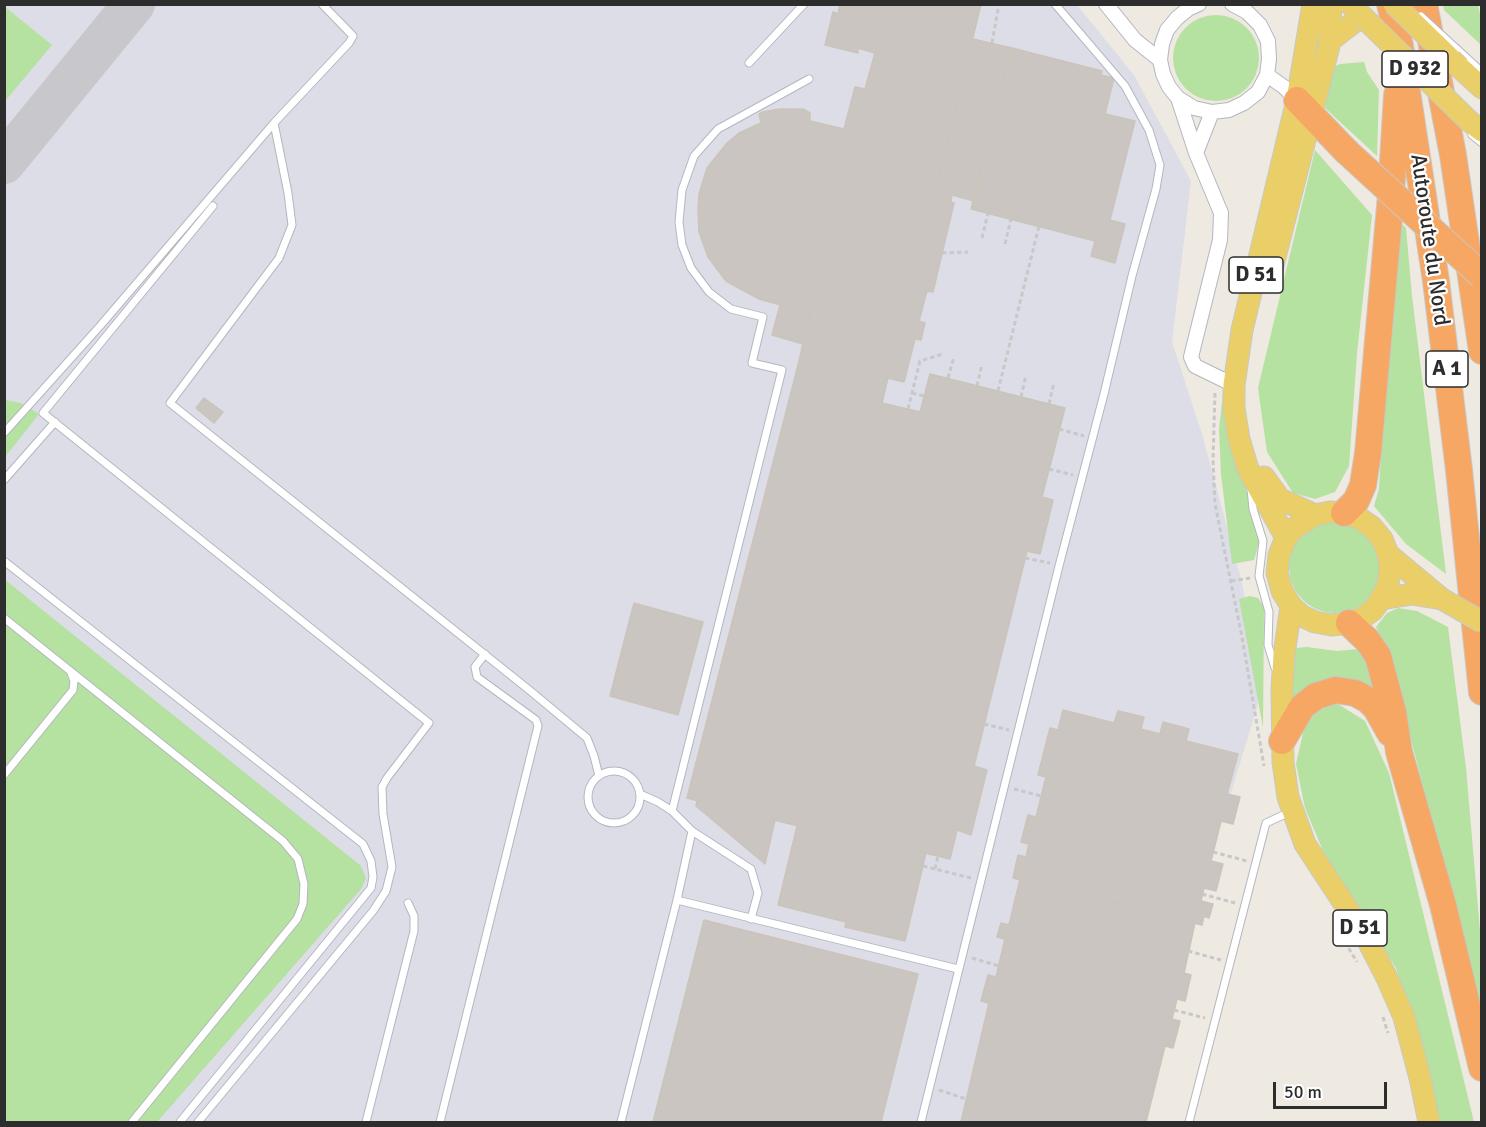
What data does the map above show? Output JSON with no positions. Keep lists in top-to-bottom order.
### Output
{
  "streets": {
    "highway": ["Autoroute du Nord", "A 1"],
    "main road": ["D 932", "D 51"]
  },
  "crossings": [
    ["D 932", "Autoroute du Nord"],
    ["D 932", "D 51"]
  ],
  "scale_bar": "50 m"
}
